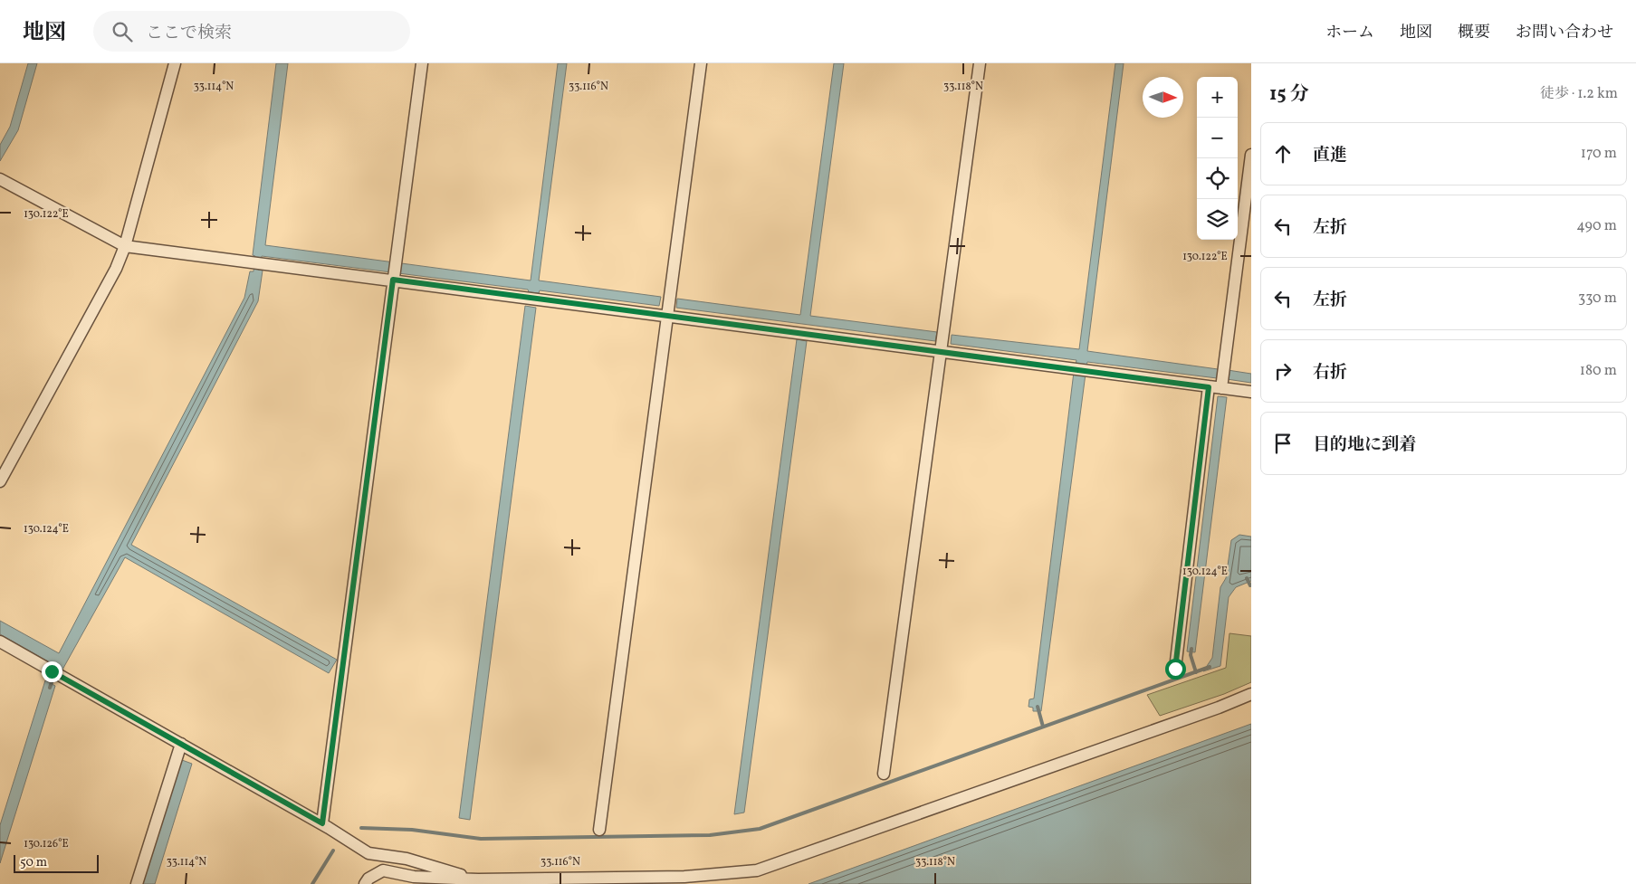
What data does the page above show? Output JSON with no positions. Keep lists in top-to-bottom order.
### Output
{
  "scale_bar": "50 m",
  "north": "right",
  "page": {
    "header": "地図",
    "search": "ここで検索",
    "nav": [
      "ホーム",
      "地図",
      "概要",
      "お問い合わせ"
    ],
    "heading": ["15 分", "徒歩 · 1.2 km"],
    "map_buttons": ["+", "−"],
    "list": [
      ["直進", "170 m"],
      ["左折", "490 m"],
      ["左折", "330 m"],
      ["右折", "180 m"],
      "目的地に到着"
    ],
    "scale": "50 m"
  },
  "coordinates": [
    "33.114°N",
    "33.116°N",
    "33.118°N",
    "130.122°E",
    "130.124°E",
    "130.126°E"
  ]
}
